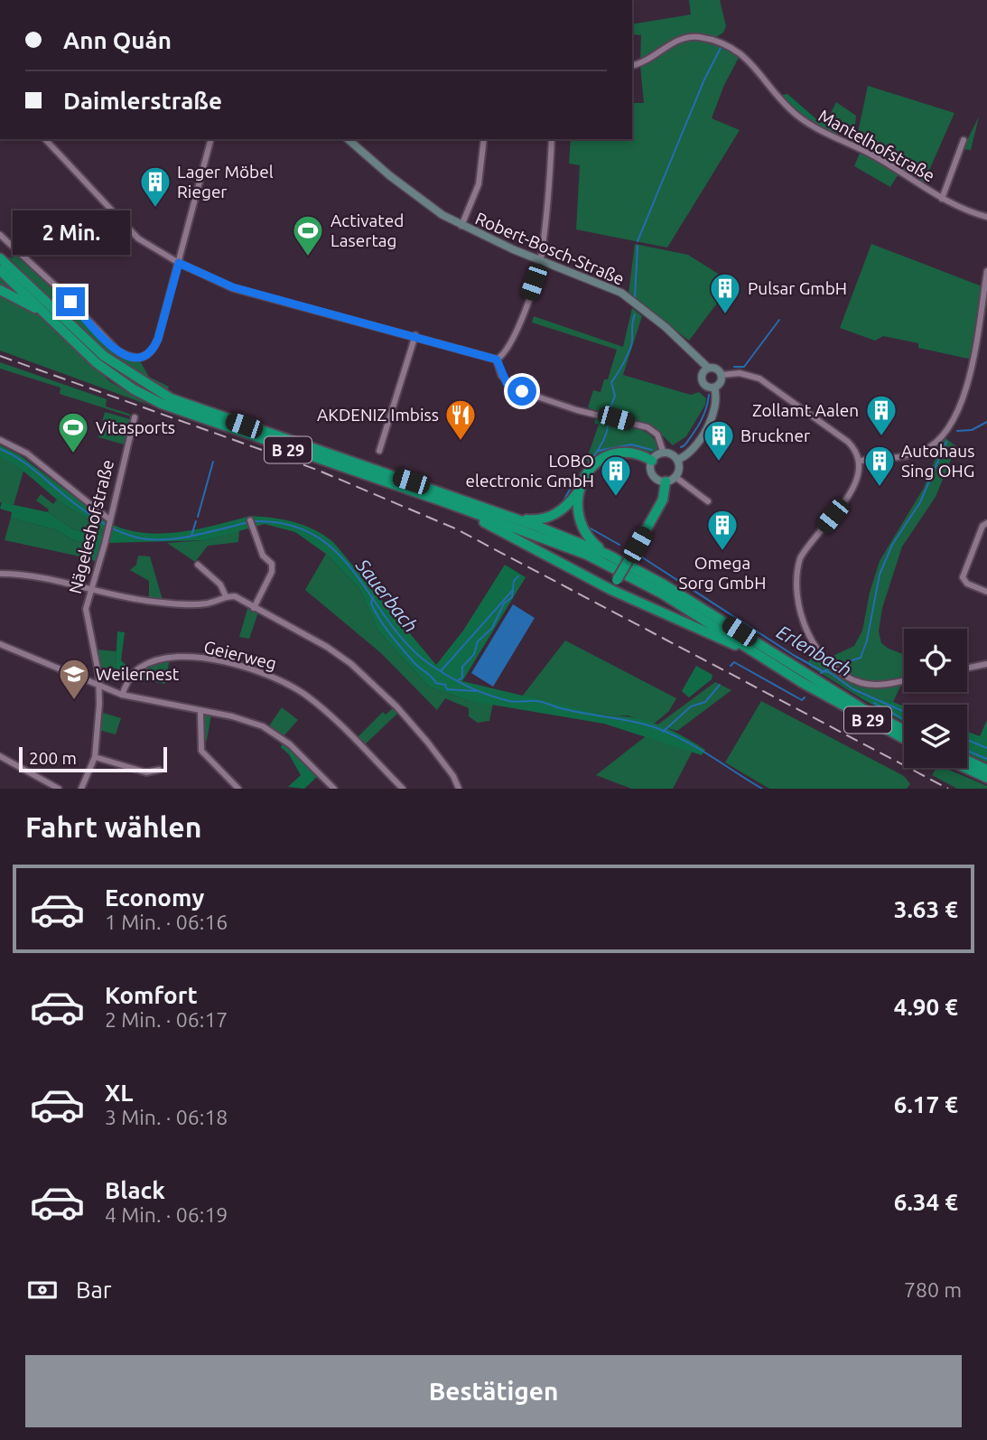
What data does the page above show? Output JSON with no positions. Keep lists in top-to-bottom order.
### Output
{
  "streets": {
    "highway": ["B 29"],
    "street": [
      "Mantelhofstraße",
      "Robert-Bosch-Straße",
      "Nägeleshofstraße",
      "Geierweg"
    ]
  },
  "water": ["Sauerbach", "Erlenbach"],
  "places": {
    "building": [
      "Lager Möbel Rieger",
      "Pulsar GmbH",
      "Zollamt Aalen",
      "Bruckner",
      "Autohaus Sing OHG",
      "LOBO electronic GmbH",
      "Omega Sorg GmbH"
    ],
    "sports": ["Activated Lasertag", "Vitasports"],
    "restaurant": ["AKDENIZ Imbiss"],
    "school or university": ["Weilernest"]
  },
  "scale_bar": "200 m",
  "page": {
    "banner": ["Ann Quán", "Daimlerstraße"],
    "bubble": "2 Min.",
    "scale": "200 m",
    "heading": "Fahrt wählen",
    "list": [
      {
        "name": "Economy",
        "note": "1 Min. · 06:16",
        "value": "3.63 €"
      },
      {
        "name": "Komfort",
        "note": "2 Min. · 06:17",
        "value": "4.90 €"
      },
      {
        "name": "XL",
        "note": "3 Min. · 06:18",
        "value": "6.17 €"
      },
      {
        "name": "Black",
        "note": "4 Min. · 06:19",
        "value": "6.34 €"
      }
    ],
    "pay": ["Bar", "780 m"],
    "buttons": "Bestätigen"
  }
}
